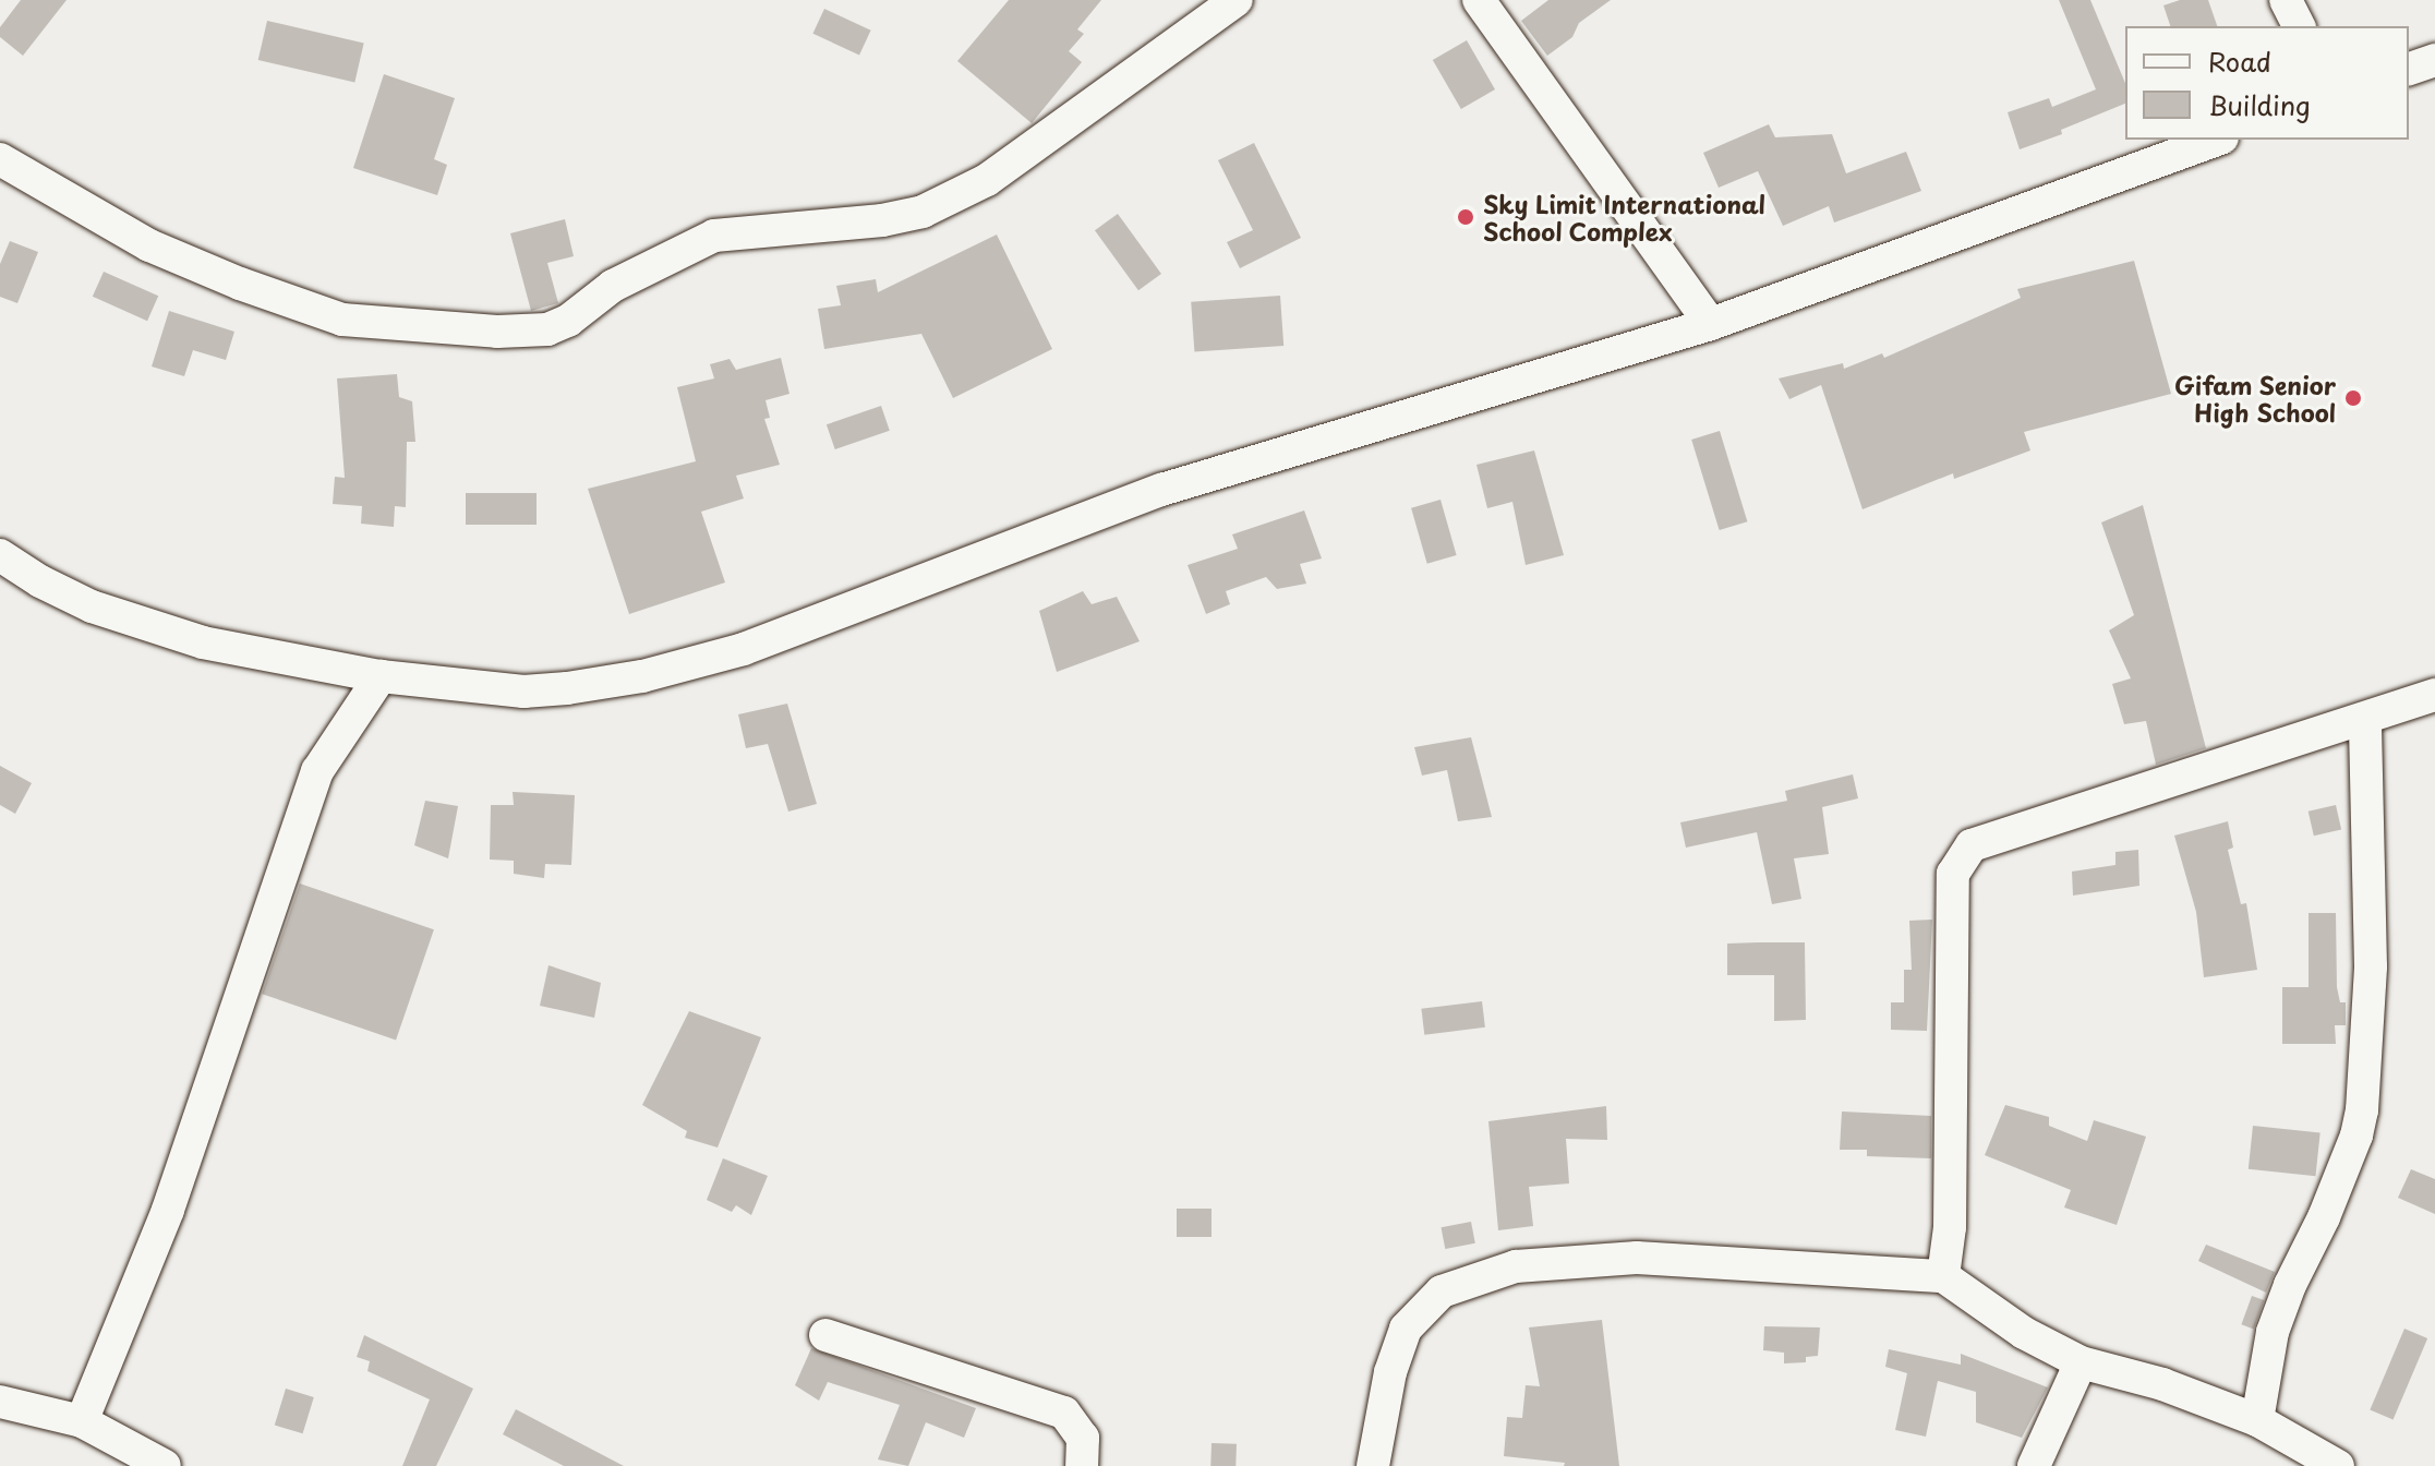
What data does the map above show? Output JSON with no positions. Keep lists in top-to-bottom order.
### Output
{
  "places": ["Sky Limit International School Complex", "Gifam Senior High School"],
  "legend": ["Road", "Building"]
}
